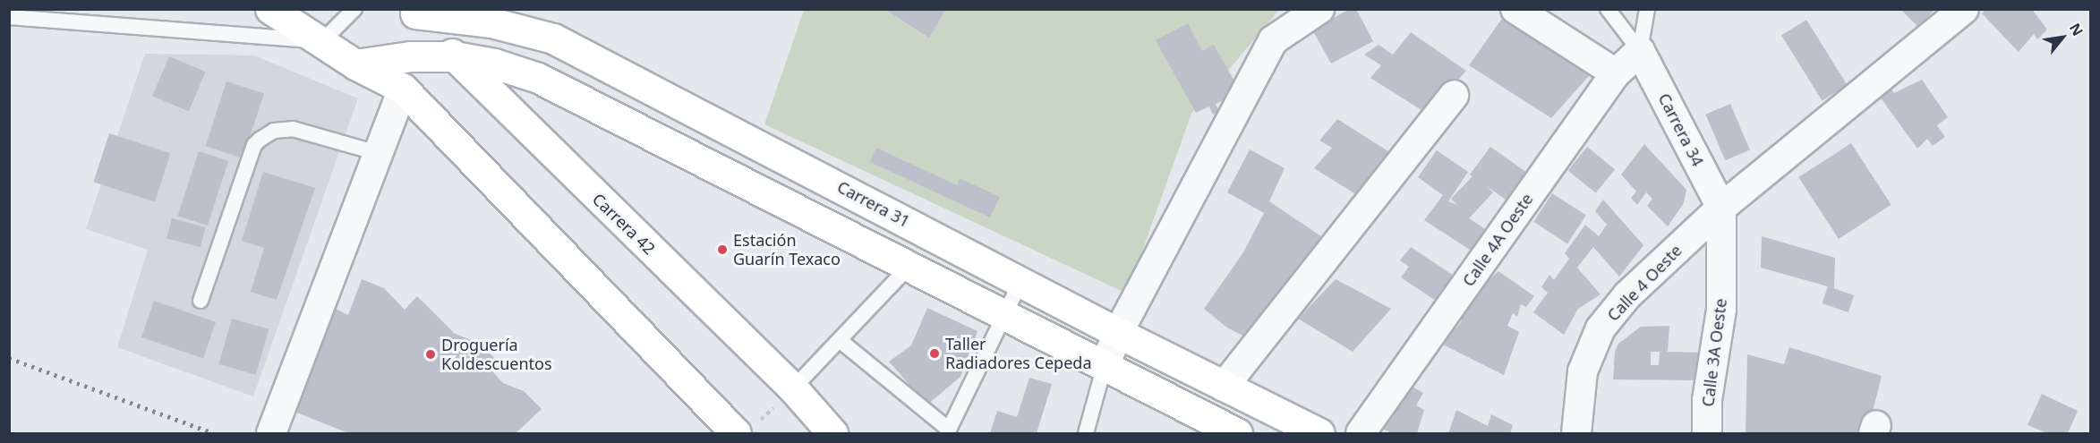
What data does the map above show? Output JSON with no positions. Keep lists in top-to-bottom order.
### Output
{
  "streets": {
    "highway": ["Carrera 31", "Carrera 42"],
    "street": [
      "Carrera 34",
      "Calle 4A Oeste",
      "Calle 4 Oeste",
      "Calle 3A Oeste"
    ]
  },
  "crossings": [
    ["Carrera 34", "Calle 4A Oeste"],
    ["Carrera 34", "Calle 4 Oeste"],
    ["Carrera 34", "Calle 3A Oeste"],
    ["Carrera 31", "Carrera 42"],
    ["Calle 4 Oeste", "Calle 3A Oeste"]
  ],
  "places": ["Estación Guarín Texaco", "Taller Radiadores Cepeda", "Droguería Koldescuentos"],
  "north": "top right"
}
